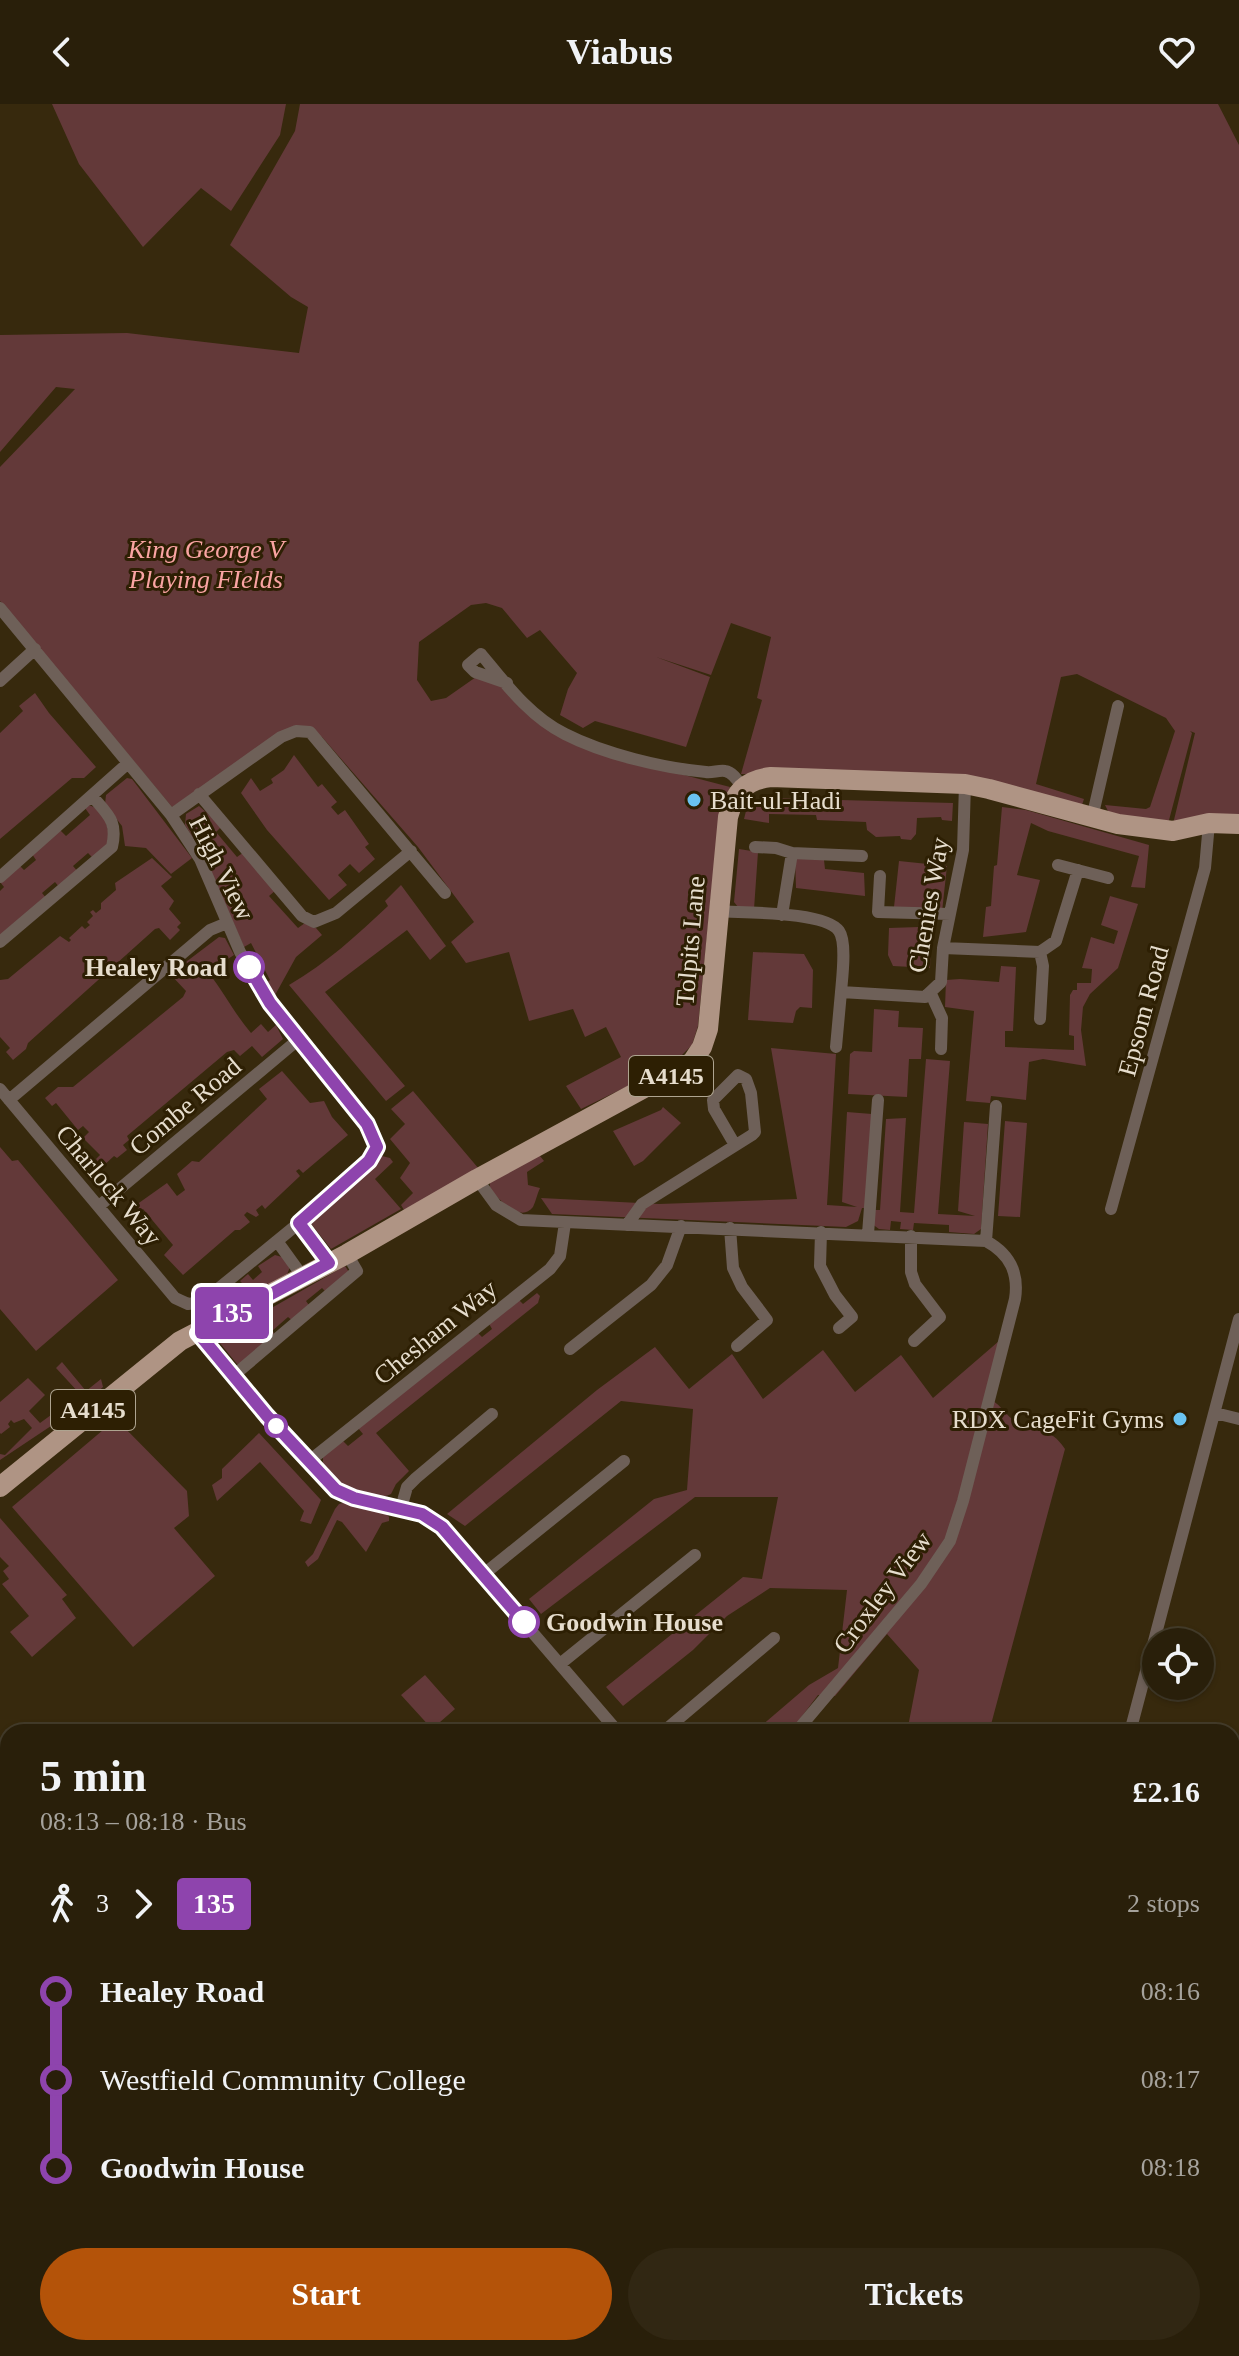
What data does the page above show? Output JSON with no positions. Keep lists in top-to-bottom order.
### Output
{
  "streets": {
    "main road": ["Tolpits Lane", "A4145"],
    "street": [
      "High View",
      "Chenies Way",
      "Epsom Road",
      "Combe Road",
      "Charlock Way",
      "Chesham Way",
      "Croxley View"
    ]
  },
  "crossings": [
    ["High View", "Combe Road"],
    ["Combe Road", "Charlock Way"]
  ],
  "parks": ["King George V Playing FIelds"],
  "places": [
    "Bait-ul-Hadi",
    "Healey Road",
    "RDX CageFit Gyms",
    "Goodwin House"
  ],
  "lines": ["bus line 135"],
  "page": {
    "header": "Viabus",
    "on_map": "135",
    "heading": ["5 min", "08:13 – 08:18 · Bus", "£2.16"],
    "legs": ["3", "135", "2 stops"],
    "list": [
      {
        "name": "Healey Road",
        "value": "08:16"
      },
      {
        "name": "Westfield Community College",
        "value": "08:17"
      },
      {
        "name": "Goodwin House",
        "value": "08:18"
      }
    ],
    "buttons": ["Start", "Tickets"]
  }
}
